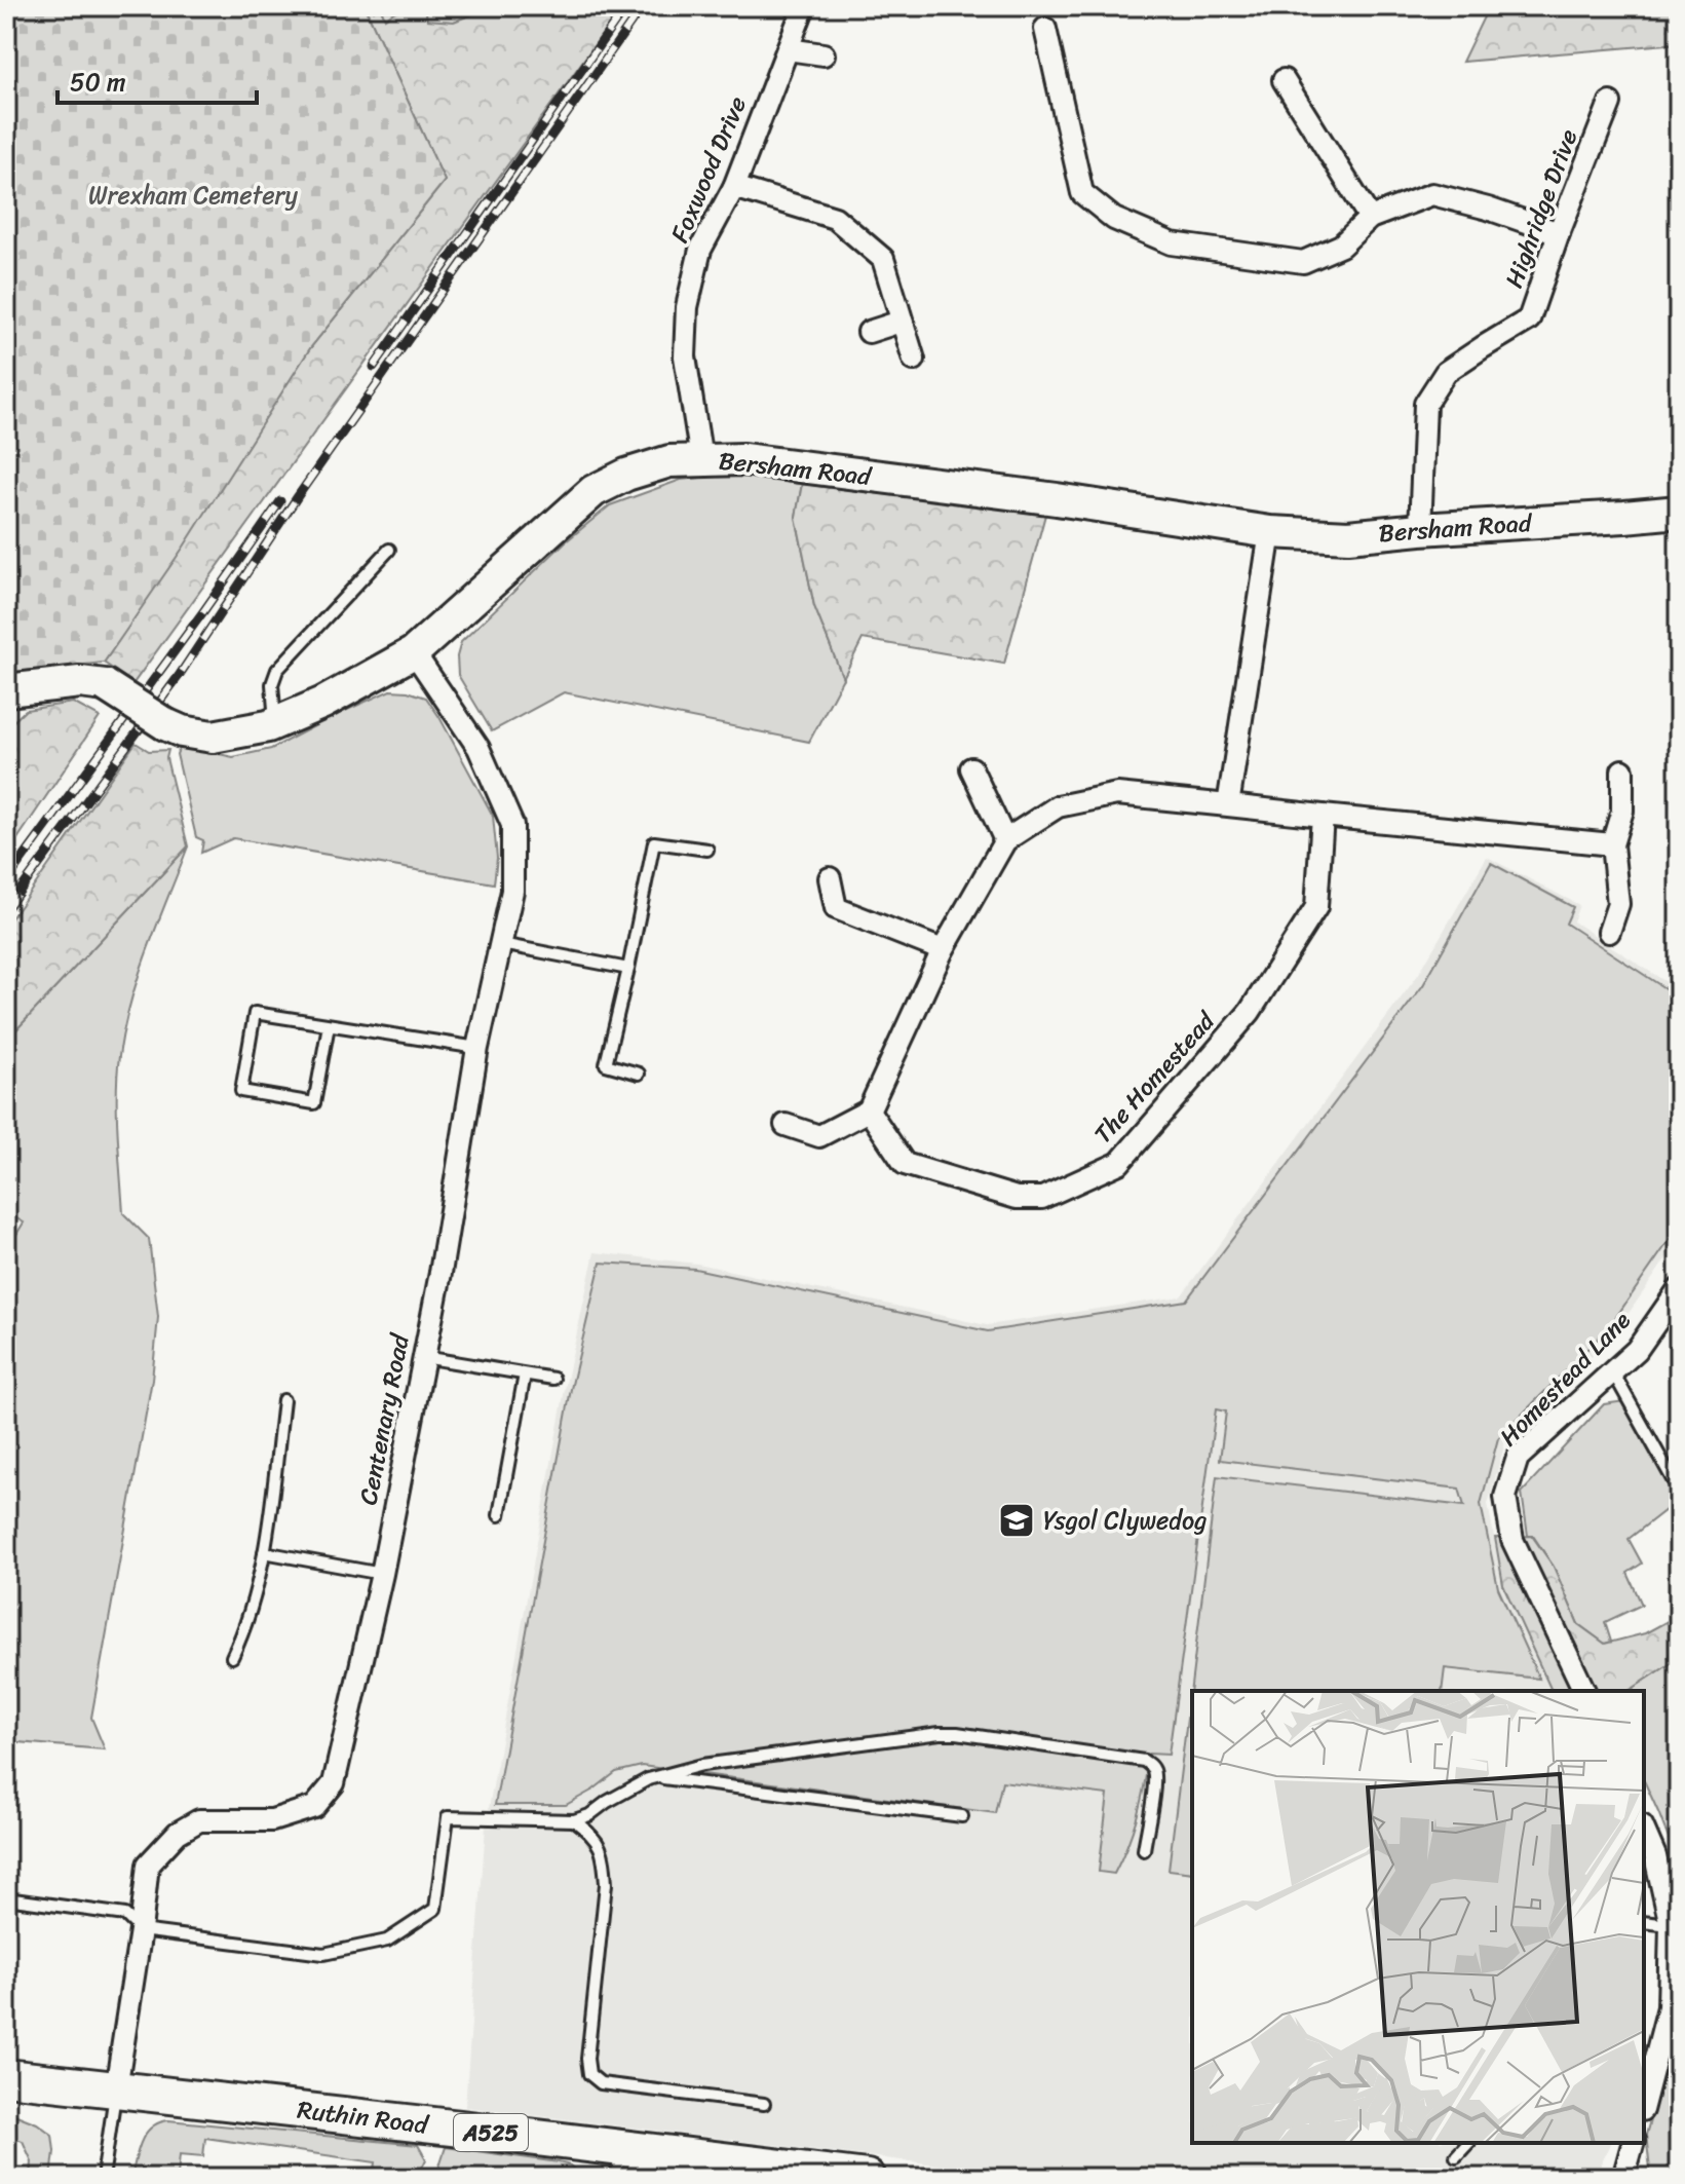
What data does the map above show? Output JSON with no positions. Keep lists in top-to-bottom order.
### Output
{
  "streets": {
    "main road": ["Bersham Road", "Ruthin Road", "A525"],
    "street": [
      "Foxwood Drive",
      "Highridge Drive",
      "The Homestead",
      "Homestead Lane",
      "Centenary Road"
    ]
  },
  "crossings": [
    ["Foxwood Drive", "Bersham Road"],
    ["Highridge Drive", "Bersham Road"],
    ["Bersham Road", "Centenary Road"],
    ["Centenary Road", "Ruthin Road"]
  ],
  "parks": ["Wrexham Cemetery"],
  "places": {
    "school or university": ["Ysgol Clywedog"]
  },
  "scale_bar": "50 m"
}
